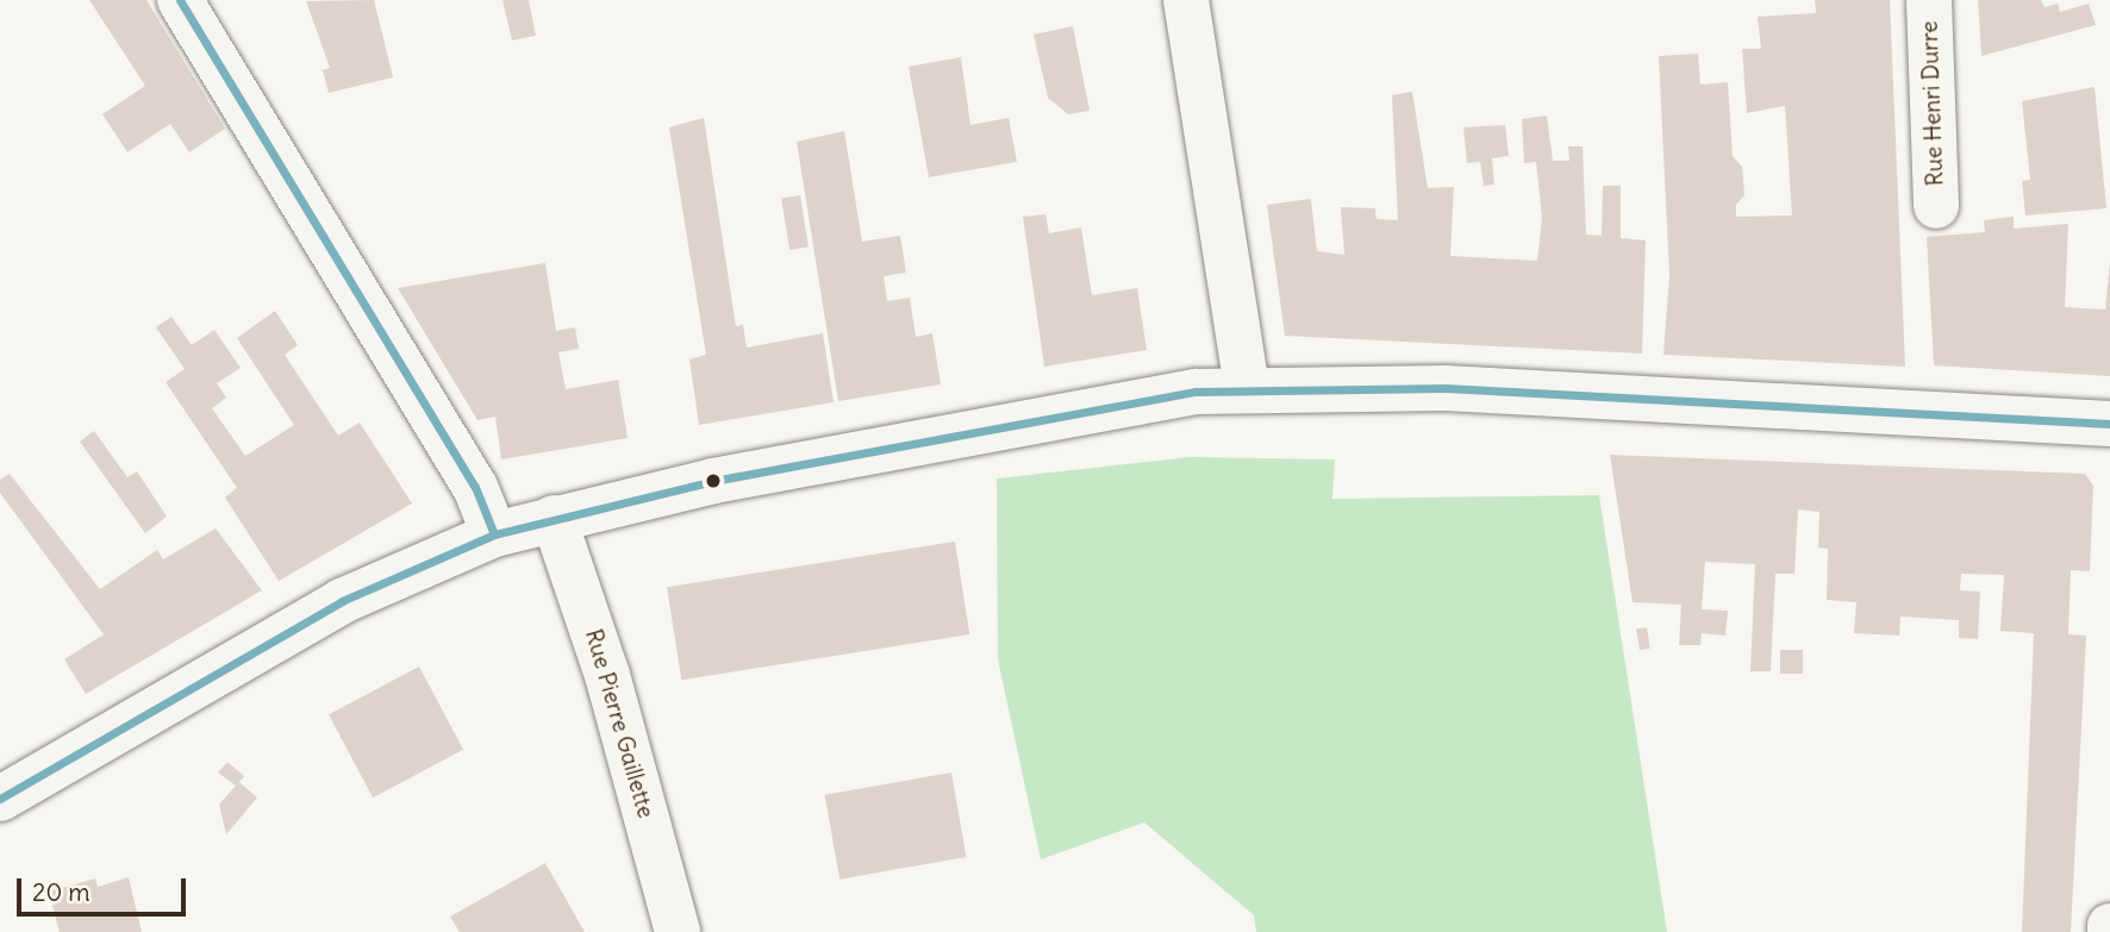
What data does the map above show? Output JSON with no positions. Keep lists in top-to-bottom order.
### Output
{
  "streets": {
    "street": ["Rue Henri Durre", "Rue Pierre Gaillette"]
  },
  "scale_bar": "20 m"
}
